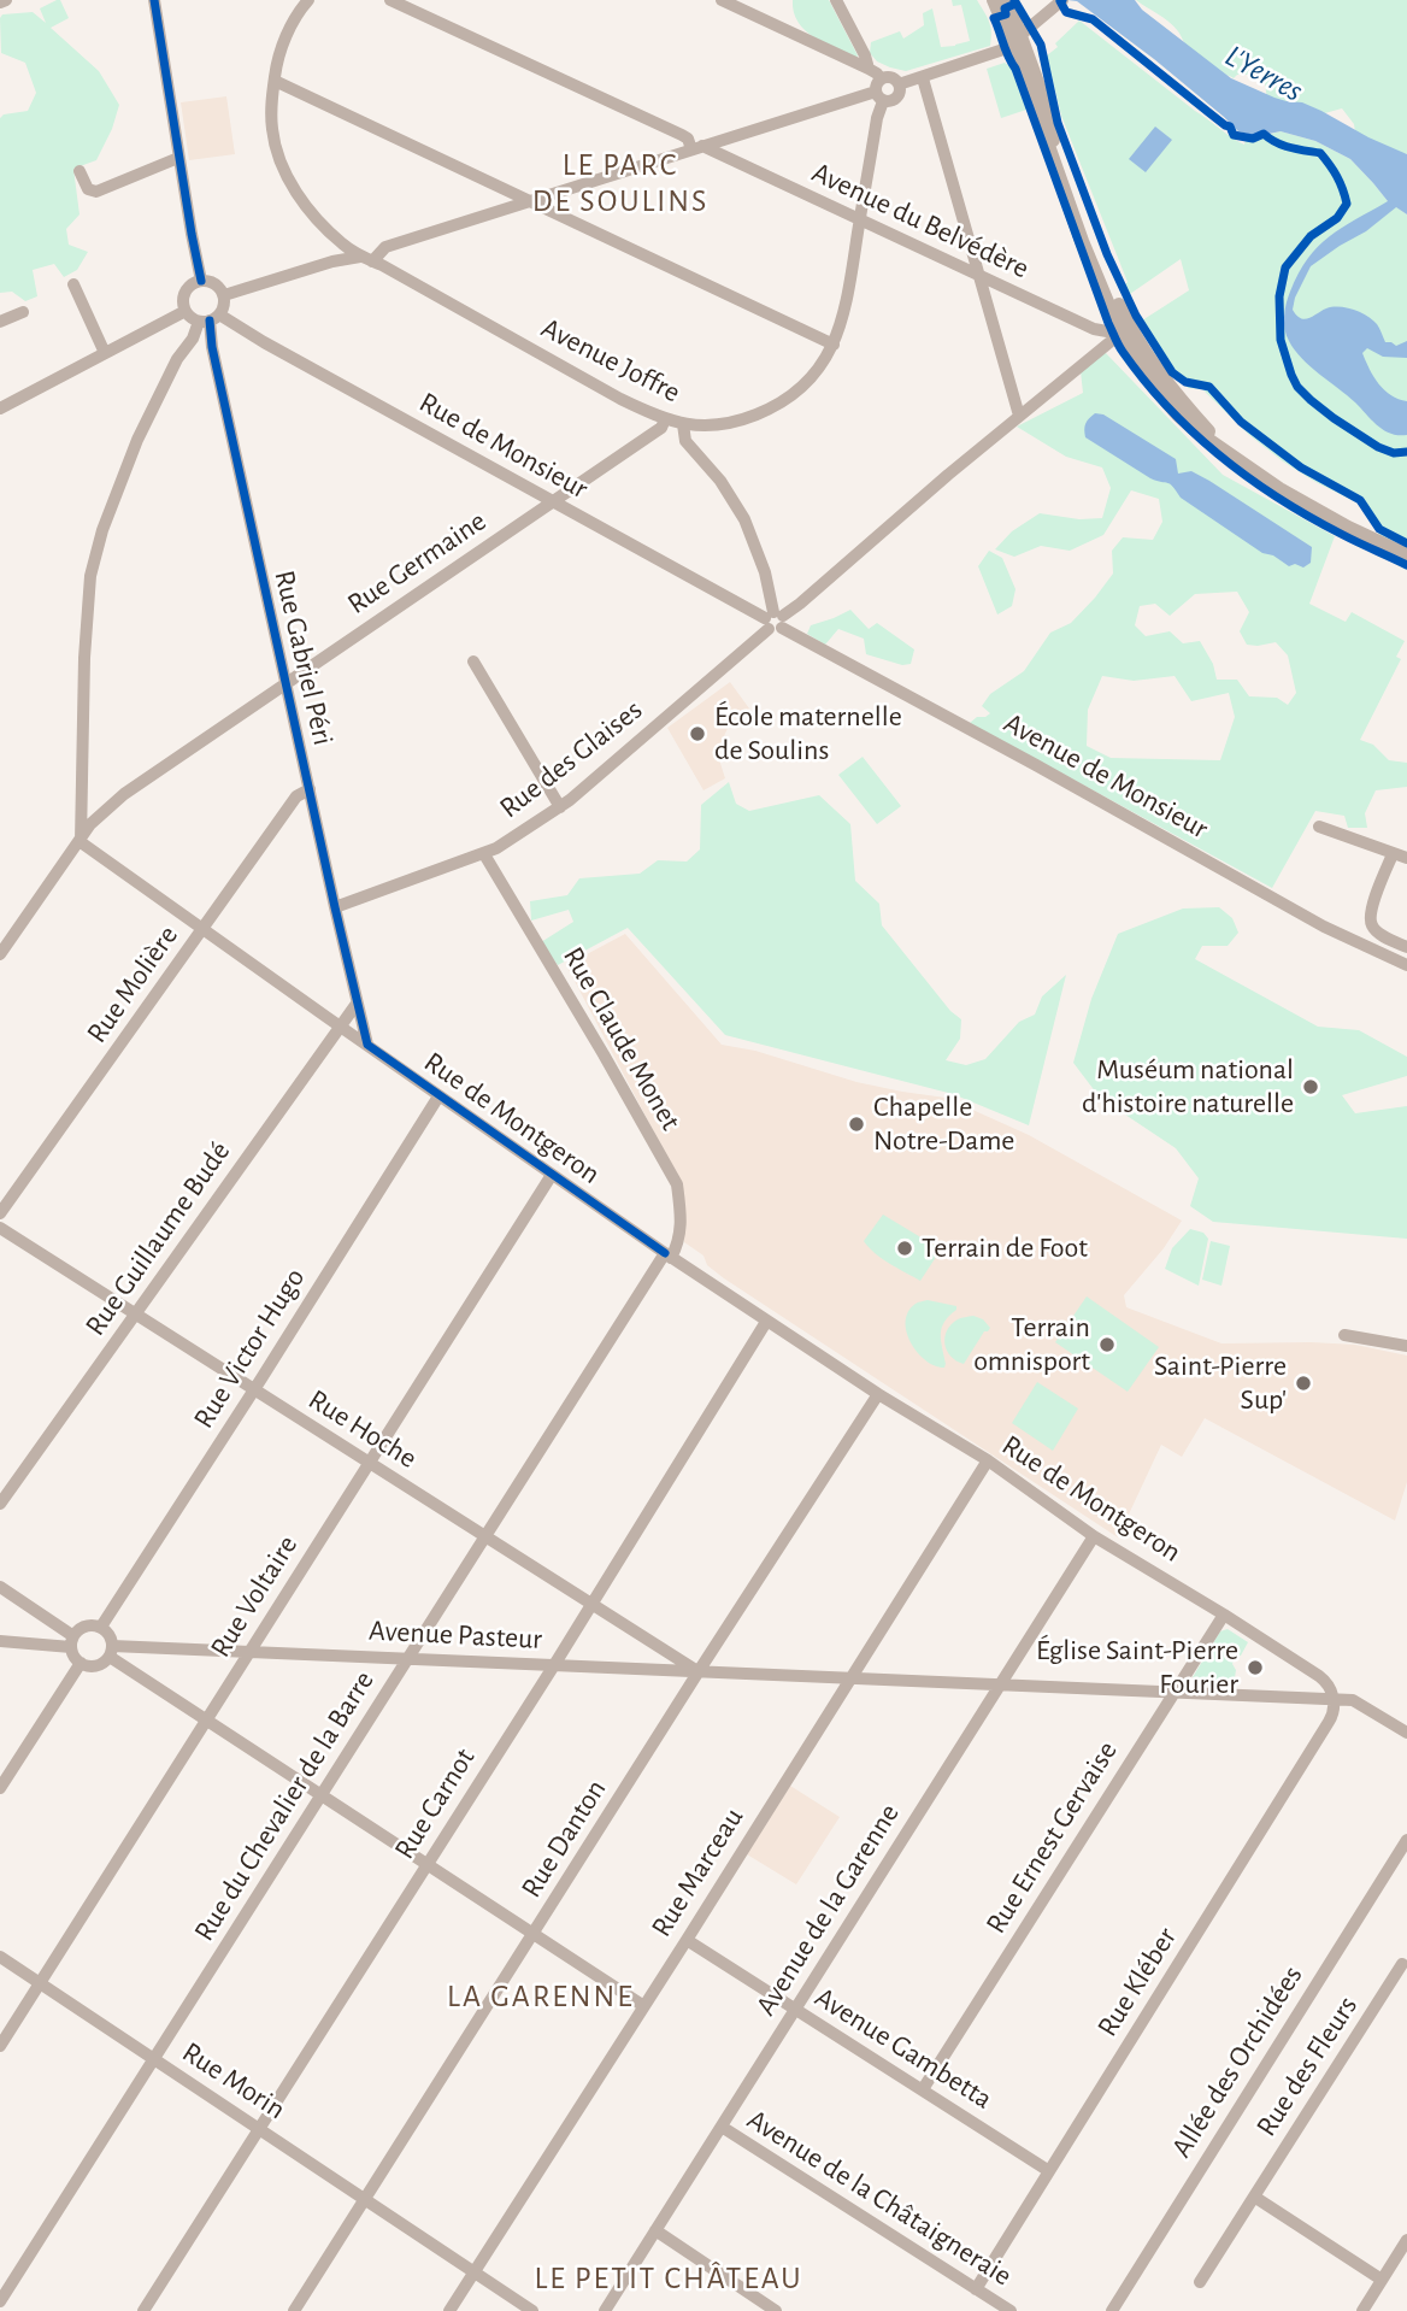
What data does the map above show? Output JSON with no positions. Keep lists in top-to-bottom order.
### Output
{
  "streets": {
    "street": [
      "Avenue du Belvédère",
      "Avenue Joffre",
      "Rue de Monsieur",
      "Rue Germaine",
      "Rue Gabriel Péri",
      "Rue des Glaises",
      "Avenue de Monsieur",
      "Rue Molière",
      "Rue Claude Monet",
      "Rue de Montgeron",
      "Rue Guillaume Budé",
      "Rue Victor Hugo",
      "Rue Hoche",
      "Rue Voltaire",
      "Avenue Pasteur",
      "Rue Carnot",
      "Rue du Chevalier de la Barre",
      "Rue Ernest Gervaise",
      "Rue Danton",
      "Rue Marceau",
      "Avenue de la Garenne",
      "Rue Kléber",
      "Avenue Gambetta",
      "Allée des Orchidées",
      "Rue des Fleurs",
      "Rue Morin",
      "Avenue de la Châtaigneraie"
    ]
  },
  "crossings": [
    ["Avenue du Belvédère", "Avenue Joffre"],
    ["Avenue du Belvédère", "Rue des Glaises"],
    ["Avenue Joffre", "Rue Germaine"],
    ["Rue de Monsieur", "Rue Germaine"],
    ["Rue de Monsieur", "Rue Gabriel Péri"],
    ["Rue de Monsieur", "Rue des Glaises"],
    ["Rue de Monsieur", "Avenue de Monsieur"],
    ["Rue Germaine", "Rue Gabriel Péri"],
    ["Rue Germaine", "Rue de Montgeron"],
    ["Rue Gabriel Péri", "Rue des Glaises"],
    ["Rue Gabriel Péri", "Rue Molière"],
    ["Rue Gabriel Péri", "Rue Guillaume Budé"],
    ["Rue des Glaises", "Avenue de Monsieur"],
    ["Rue des Glaises", "Rue Claude Monet"],
    ["Rue Molière", "Rue de Montgeron"],
    ["Rue Claude Monet", "Rue de Montgeron"],
    ["Rue Claude Monet", "Rue du Chevalier de la Barre"],
    ["Rue de Montgeron", "Rue Guillaume Budé"],
    ["Rue de Montgeron", "Rue Victor Hugo"],
    ["Rue de Montgeron", "Rue Voltaire"],
    ["Rue de Montgeron", "Avenue Pasteur"],
    ["Rue de Montgeron", "Rue Carnot"],
    ["Rue de Montgeron", "Rue du Chevalier de la Barre"],
    ["Rue de Montgeron", "Rue Ernest Gervaise"],
    ["Rue de Montgeron", "Rue Danton"],
    ["Rue de Montgeron", "Rue Marceau"],
    ["Rue de Montgeron", "Avenue de la Garenne"],
    ["Rue de Montgeron", "Rue Kléber"],
    ["Rue Guillaume Budé", "Rue Hoche"],
    ["Rue Victor Hugo", "Rue Hoche"],
    ["Rue Victor Hugo", "Avenue Pasteur"],
    ["Rue Hoche", "Rue Voltaire"],
    ["Rue Hoche", "Avenue Pasteur"],
    ["Rue Hoche", "Rue Carnot"],
    ["Rue Hoche", "Rue du Chevalier de la Barre"],
    ["Rue Hoche", "Rue Danton"],
    ["Rue Voltaire", "Avenue Pasteur"],
    ["Rue Voltaire", "Rue Morin"],
    ["Avenue Pasteur", "Rue Carnot"],
    ["Avenue Pasteur", "Rue du Chevalier de la Barre"],
    ["Avenue Pasteur", "Rue Ernest Gervaise"],
    ["Avenue Pasteur", "Rue Danton"],
    ["Avenue Pasteur", "Rue Marceau"],
    ["Avenue Pasteur", "Avenue de la Garenne"],
    ["Avenue Pasteur", "Rue Kléber"],
    ["Rue Carnot", "Rue Morin"],
    ["Rue du Chevalier de la Barre", "Rue Morin"],
    ["Rue Ernest Gervaise", "Avenue Gambetta"],
    ["Rue Danton", "Rue Morin"],
    ["Rue Marceau", "Avenue Gambetta"],
    ["Rue Marceau", "Rue Morin"],
    ["Avenue de la Garenne", "Avenue Gambetta"],
    ["Avenue de la Garenne", "Avenue de la Châtaigneraie"],
    ["Rue Kléber", "Avenue Gambetta"],
    ["Rue Kléber", "Avenue de la Châtaigneraie"]
  ],
  "districts": ["LE PARC DE SOULINS", "LA GARENNE", "LE PETIT CHÂTEAU"],
  "water": ["L'Yerres"],
  "places": [
    "École maternelle de Soulins",
    "Muséum national d'histoire naturelle",
    "Chapelle Notre-Dame",
    "Terrain de Foot",
    "Terrain omnisport",
    "Saint-Pierre Sup'",
    "Église Saint-Pierre Fourier"
  ]
}
